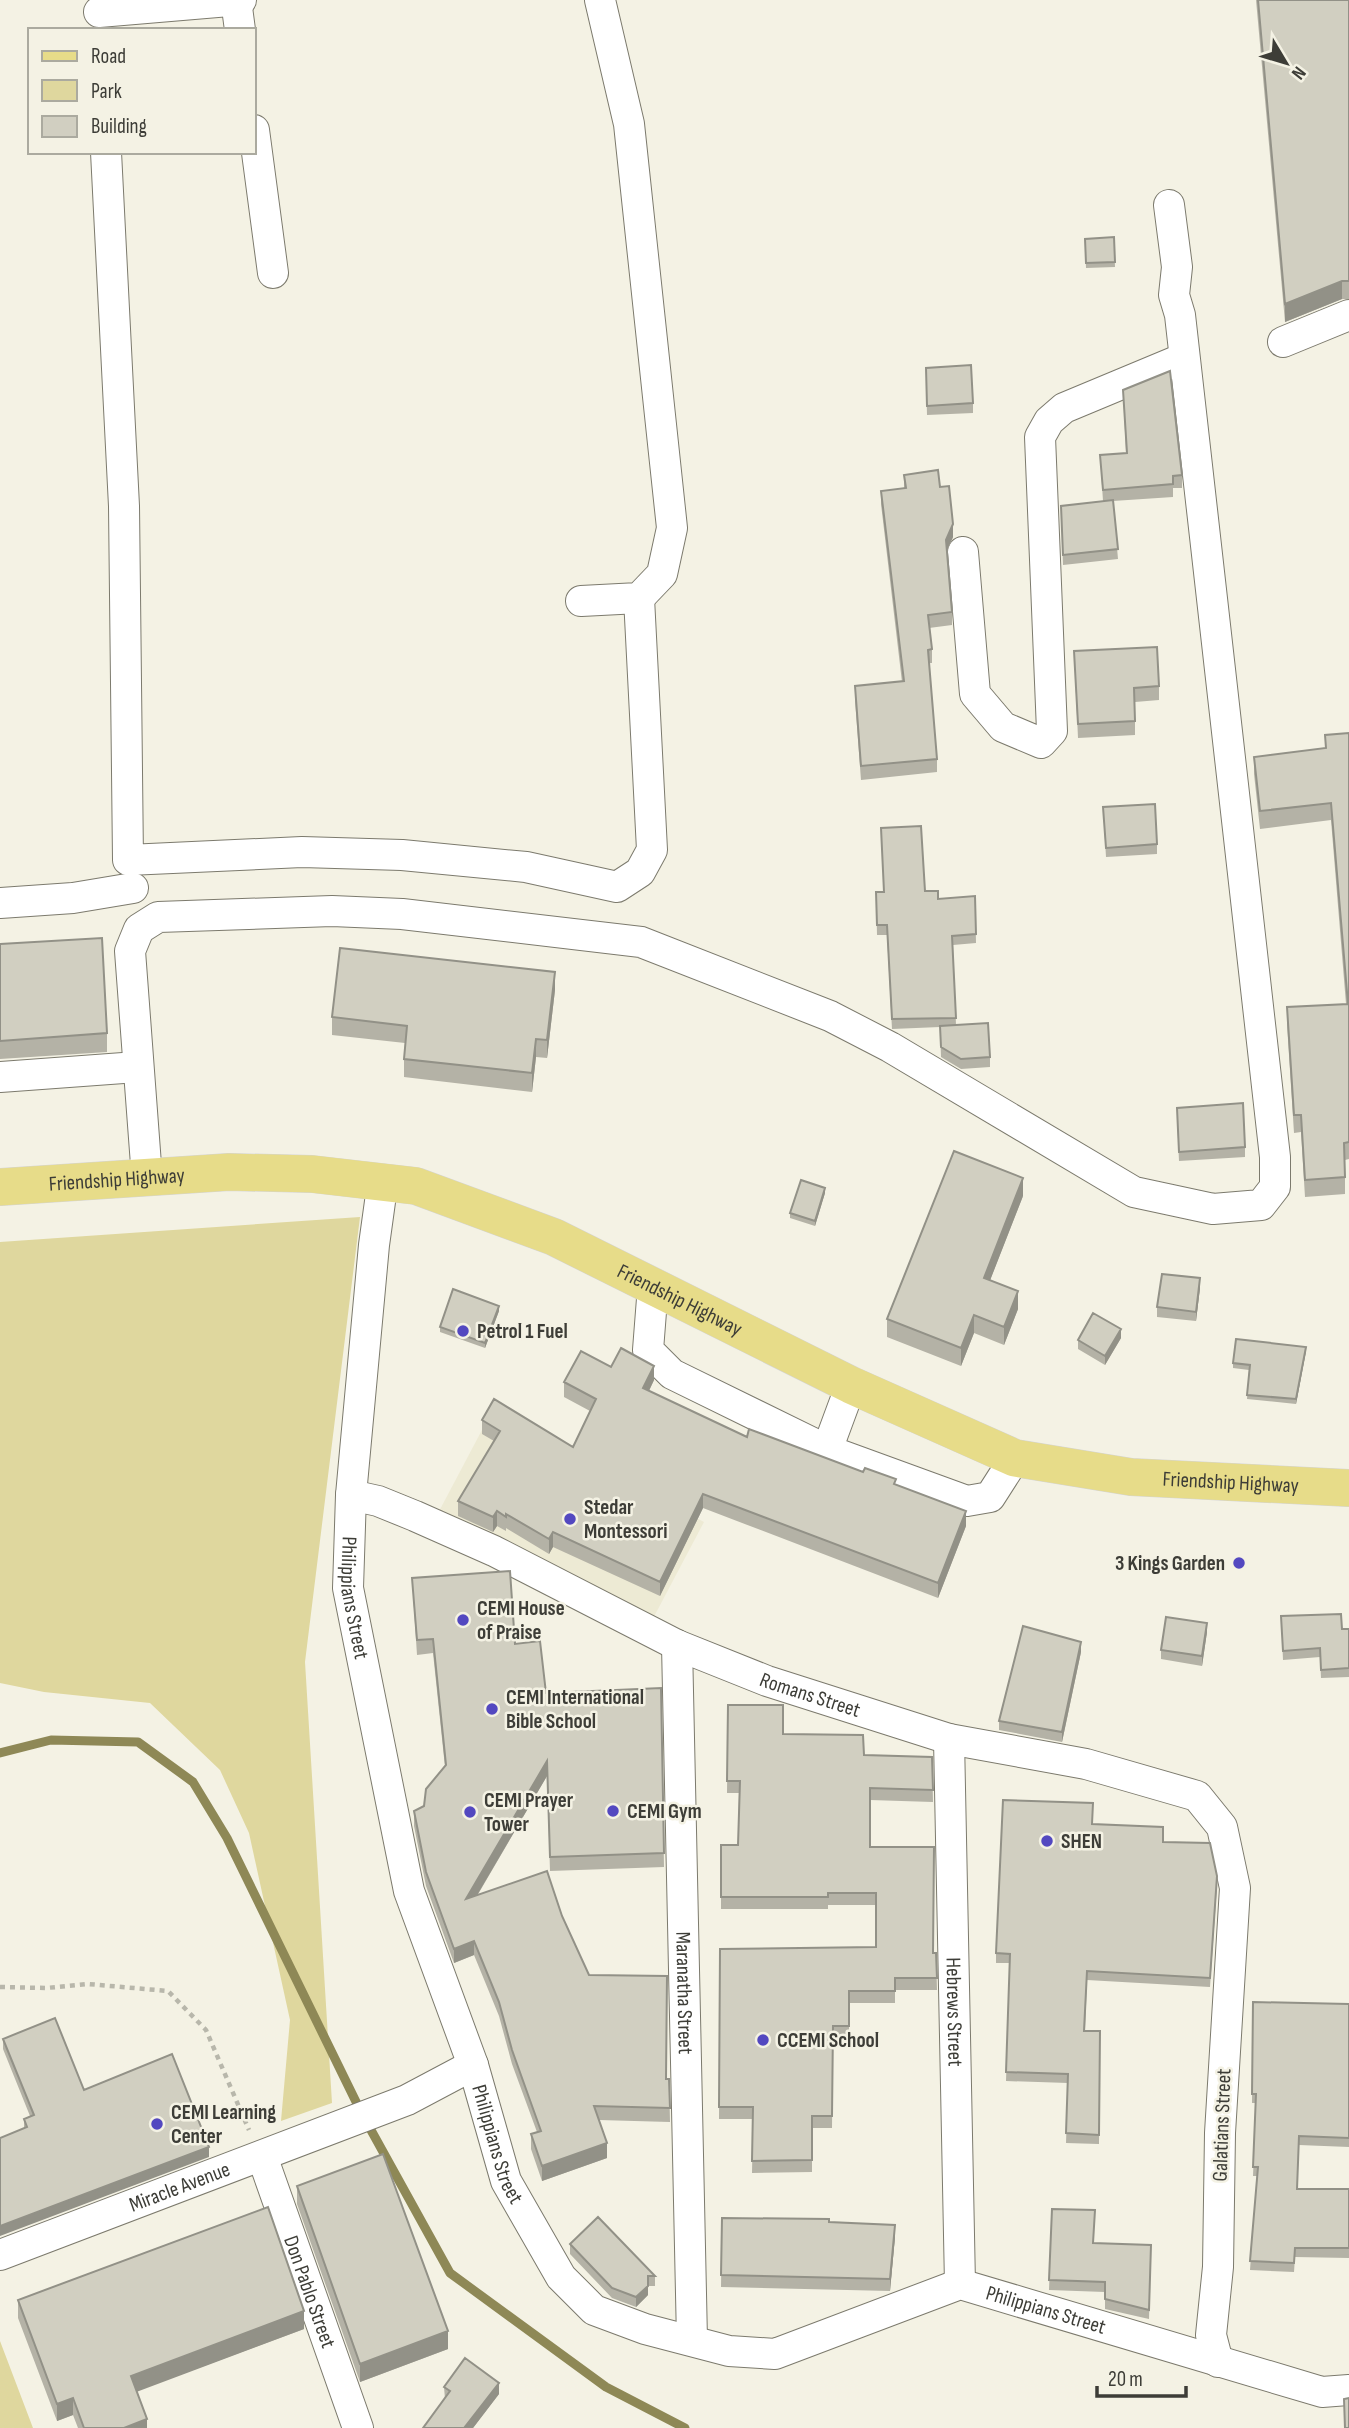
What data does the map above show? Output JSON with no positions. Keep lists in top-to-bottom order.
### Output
{
  "streets": {
    "main road": ["Friendship Highway"],
    "street": [
      "Philippians Street",
      "Romans Street",
      "Maranatha Street",
      "Hebrews Street",
      "Galatians Street",
      "Miracle Avenue",
      "Don Pablo Street"
    ]
  },
  "crossings": [
    ["Friendship Highway", "Philippians Street"],
    ["Philippians Street", "Romans Street"],
    ["Philippians Street", "Maranatha Street"],
    ["Philippians Street", "Hebrews Street"],
    ["Philippians Street", "Galatians Street"],
    ["Philippians Street", "Miracle Avenue"],
    ["Romans Street", "Maranatha Street"],
    ["Romans Street", "Hebrews Street"],
    ["Romans Street", "Galatians Street"],
    ["Miracle Avenue", "Don Pablo Street"]
  ],
  "places": [
    "Petrol 1 Fuel",
    "Stedar Montessori",
    "3 Kings Garden",
    "CEMI House of Praise",
    "CEMI International Bible School",
    "CEMI Gym",
    "CEMI Prayer Tower",
    "SHEN",
    "CCEMI School",
    "CEMI Learning Center"
  ],
  "legend": ["Road", "Park", "Building"],
  "scale_bar": "20 m",
  "north": "bottom right"
}
